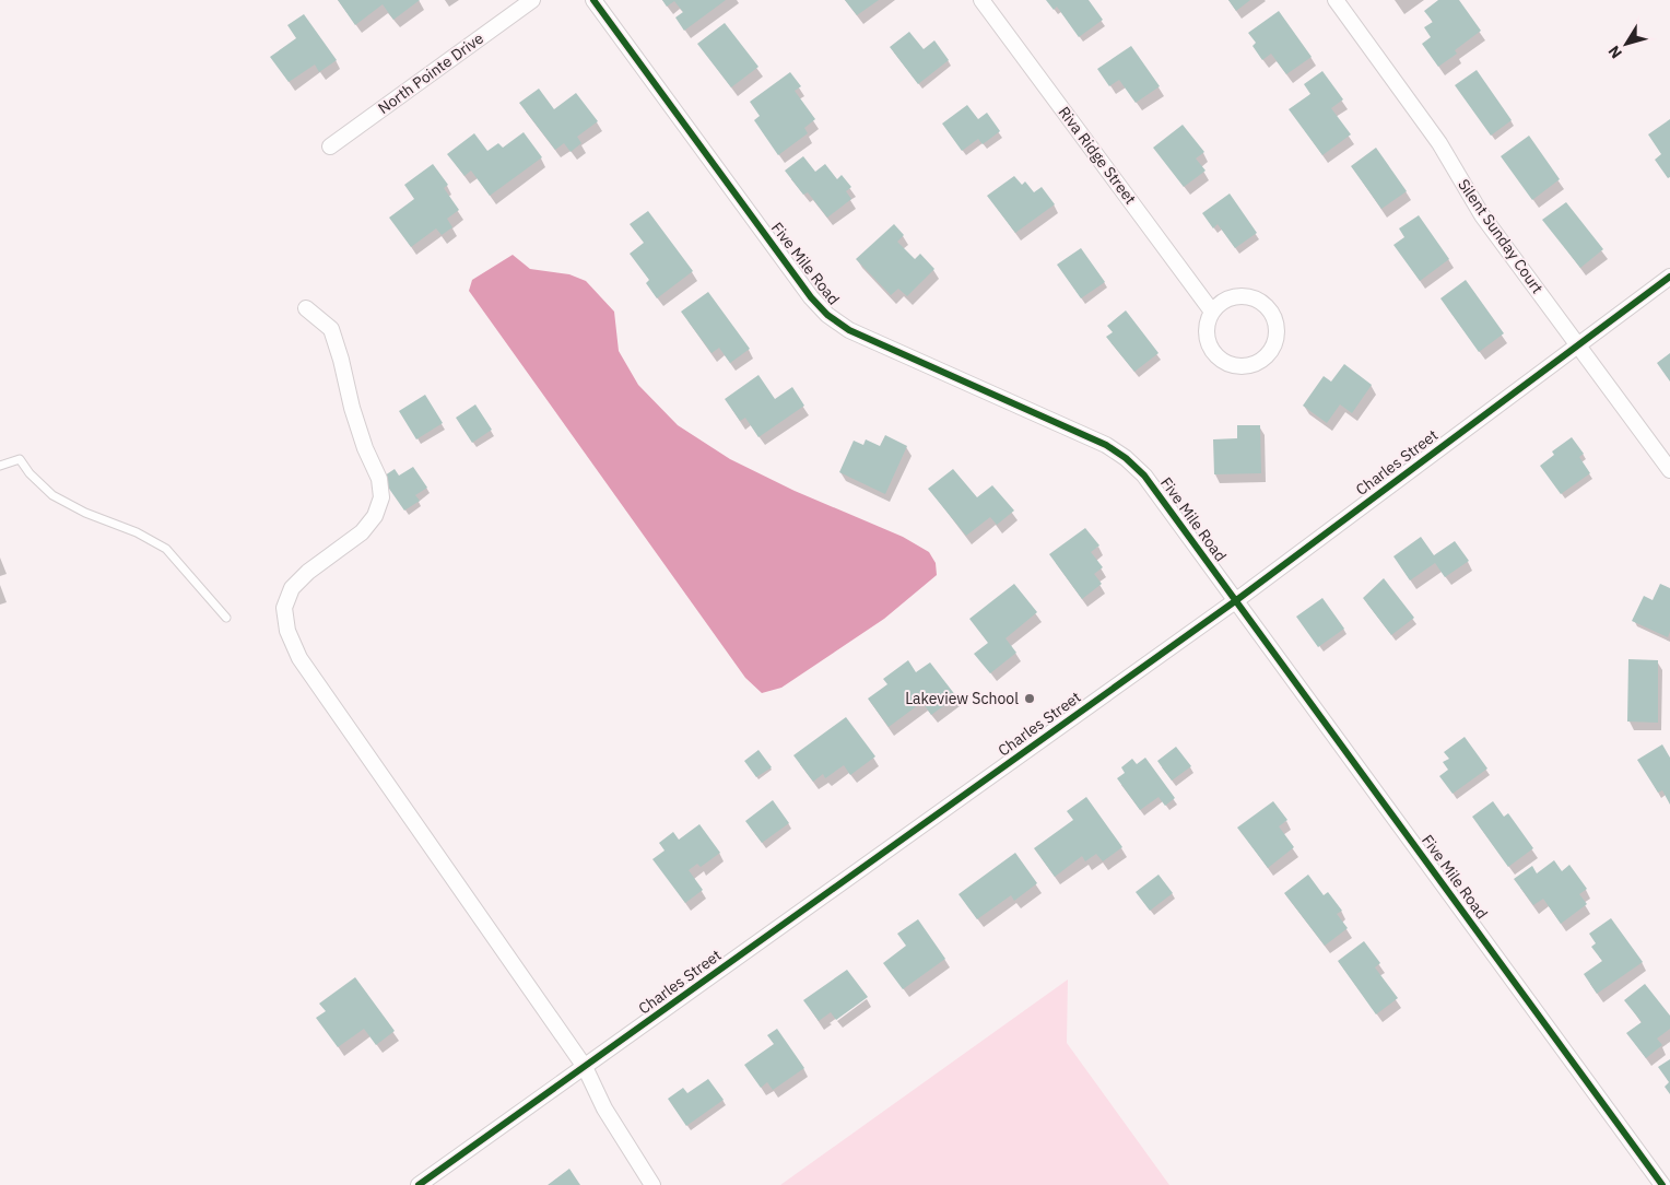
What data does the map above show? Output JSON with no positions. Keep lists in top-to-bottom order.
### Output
{
  "streets": {
    "street": [
      "North Pointe Drive",
      "Riva Ridge Street",
      "Silent Sunday Court",
      "Five Mile Road",
      "Charles Street"
    ]
  },
  "crossings": [
    ["Silent Sunday Court", "Charles Street"],
    ["Five Mile Road", "Charles Street"]
  ],
  "places": ["Lakeview School"],
  "north": "bottom left"
}
